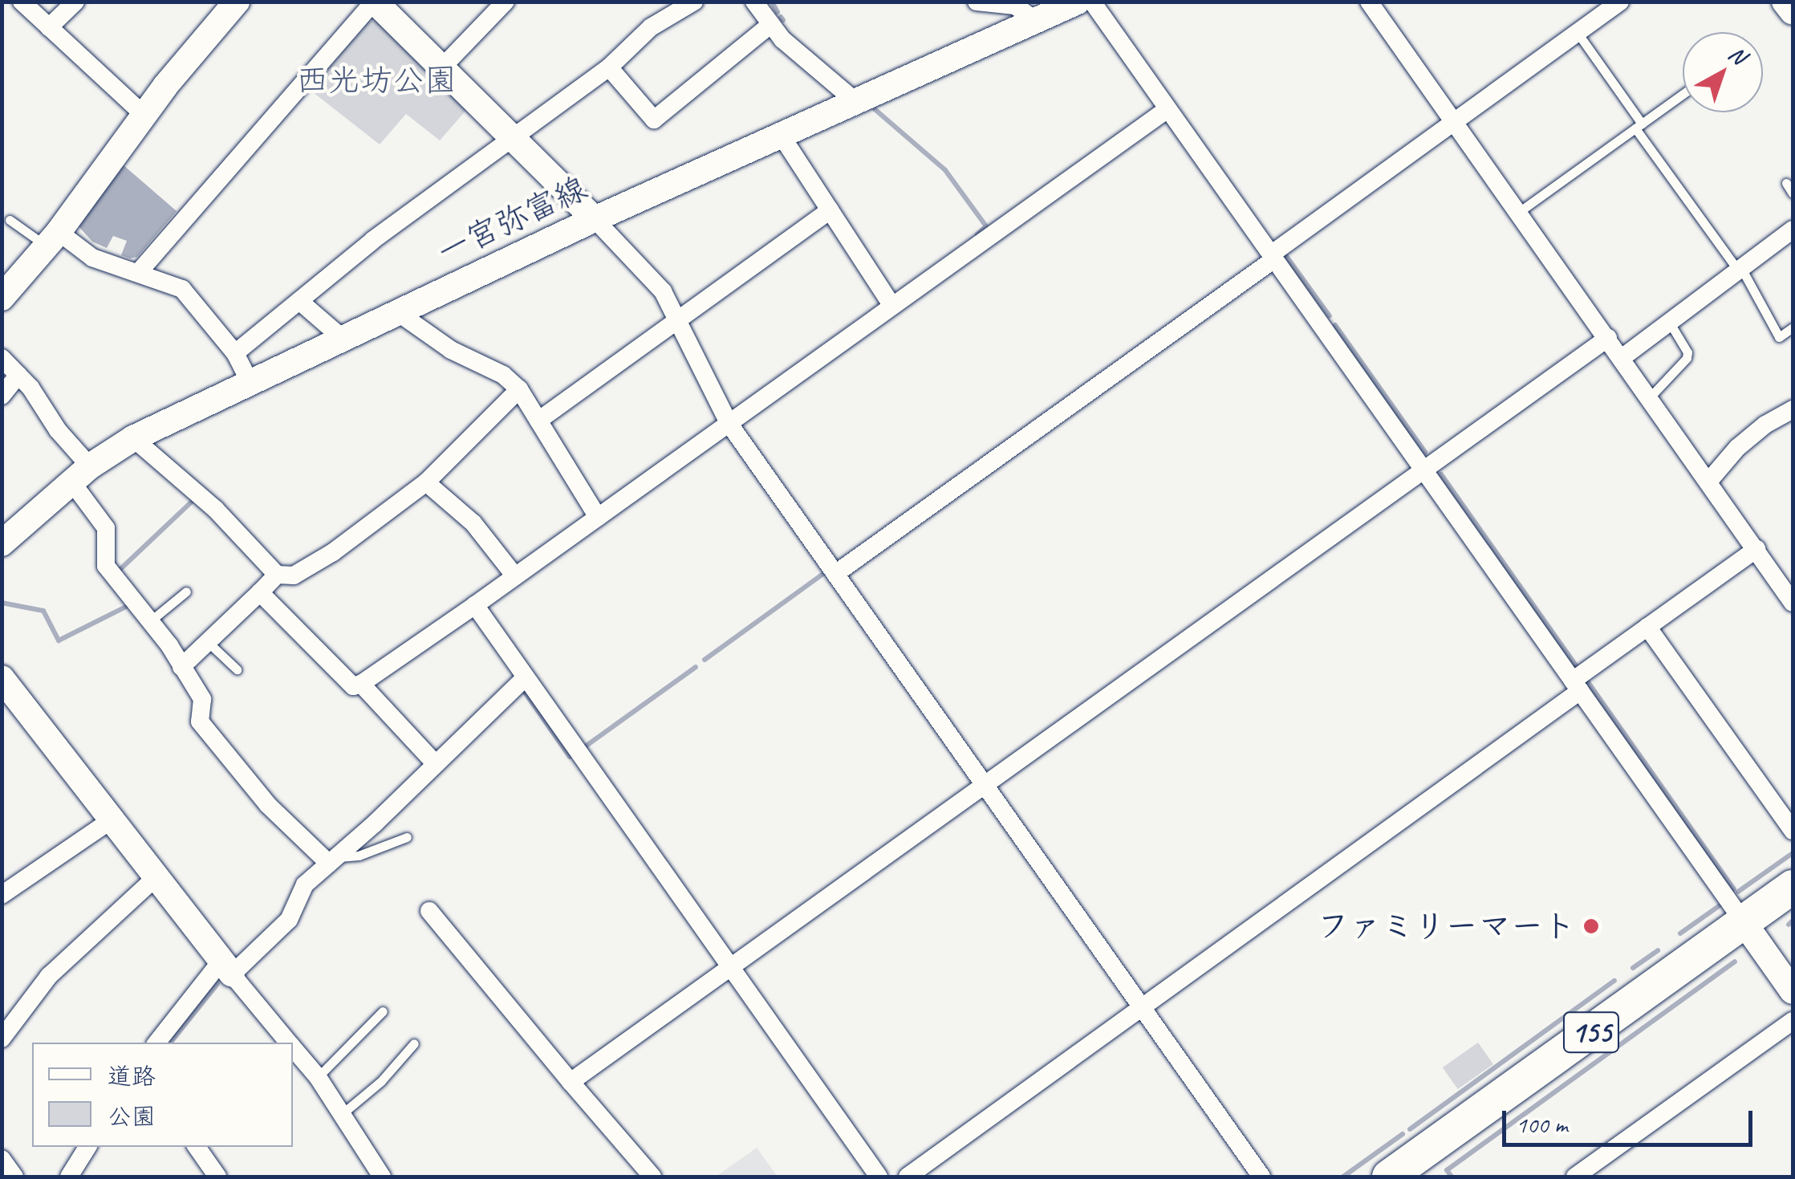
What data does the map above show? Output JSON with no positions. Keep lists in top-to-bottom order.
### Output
{
  "streets": {
    "highway": ["155"],
    "main road": ["一宮弥富線"]
  },
  "parks": ["西光坊公園"],
  "places": ["ファミリーマート"],
  "legend": ["道路", "公園"],
  "scale_bar": "100 m",
  "north": "top right"
}
